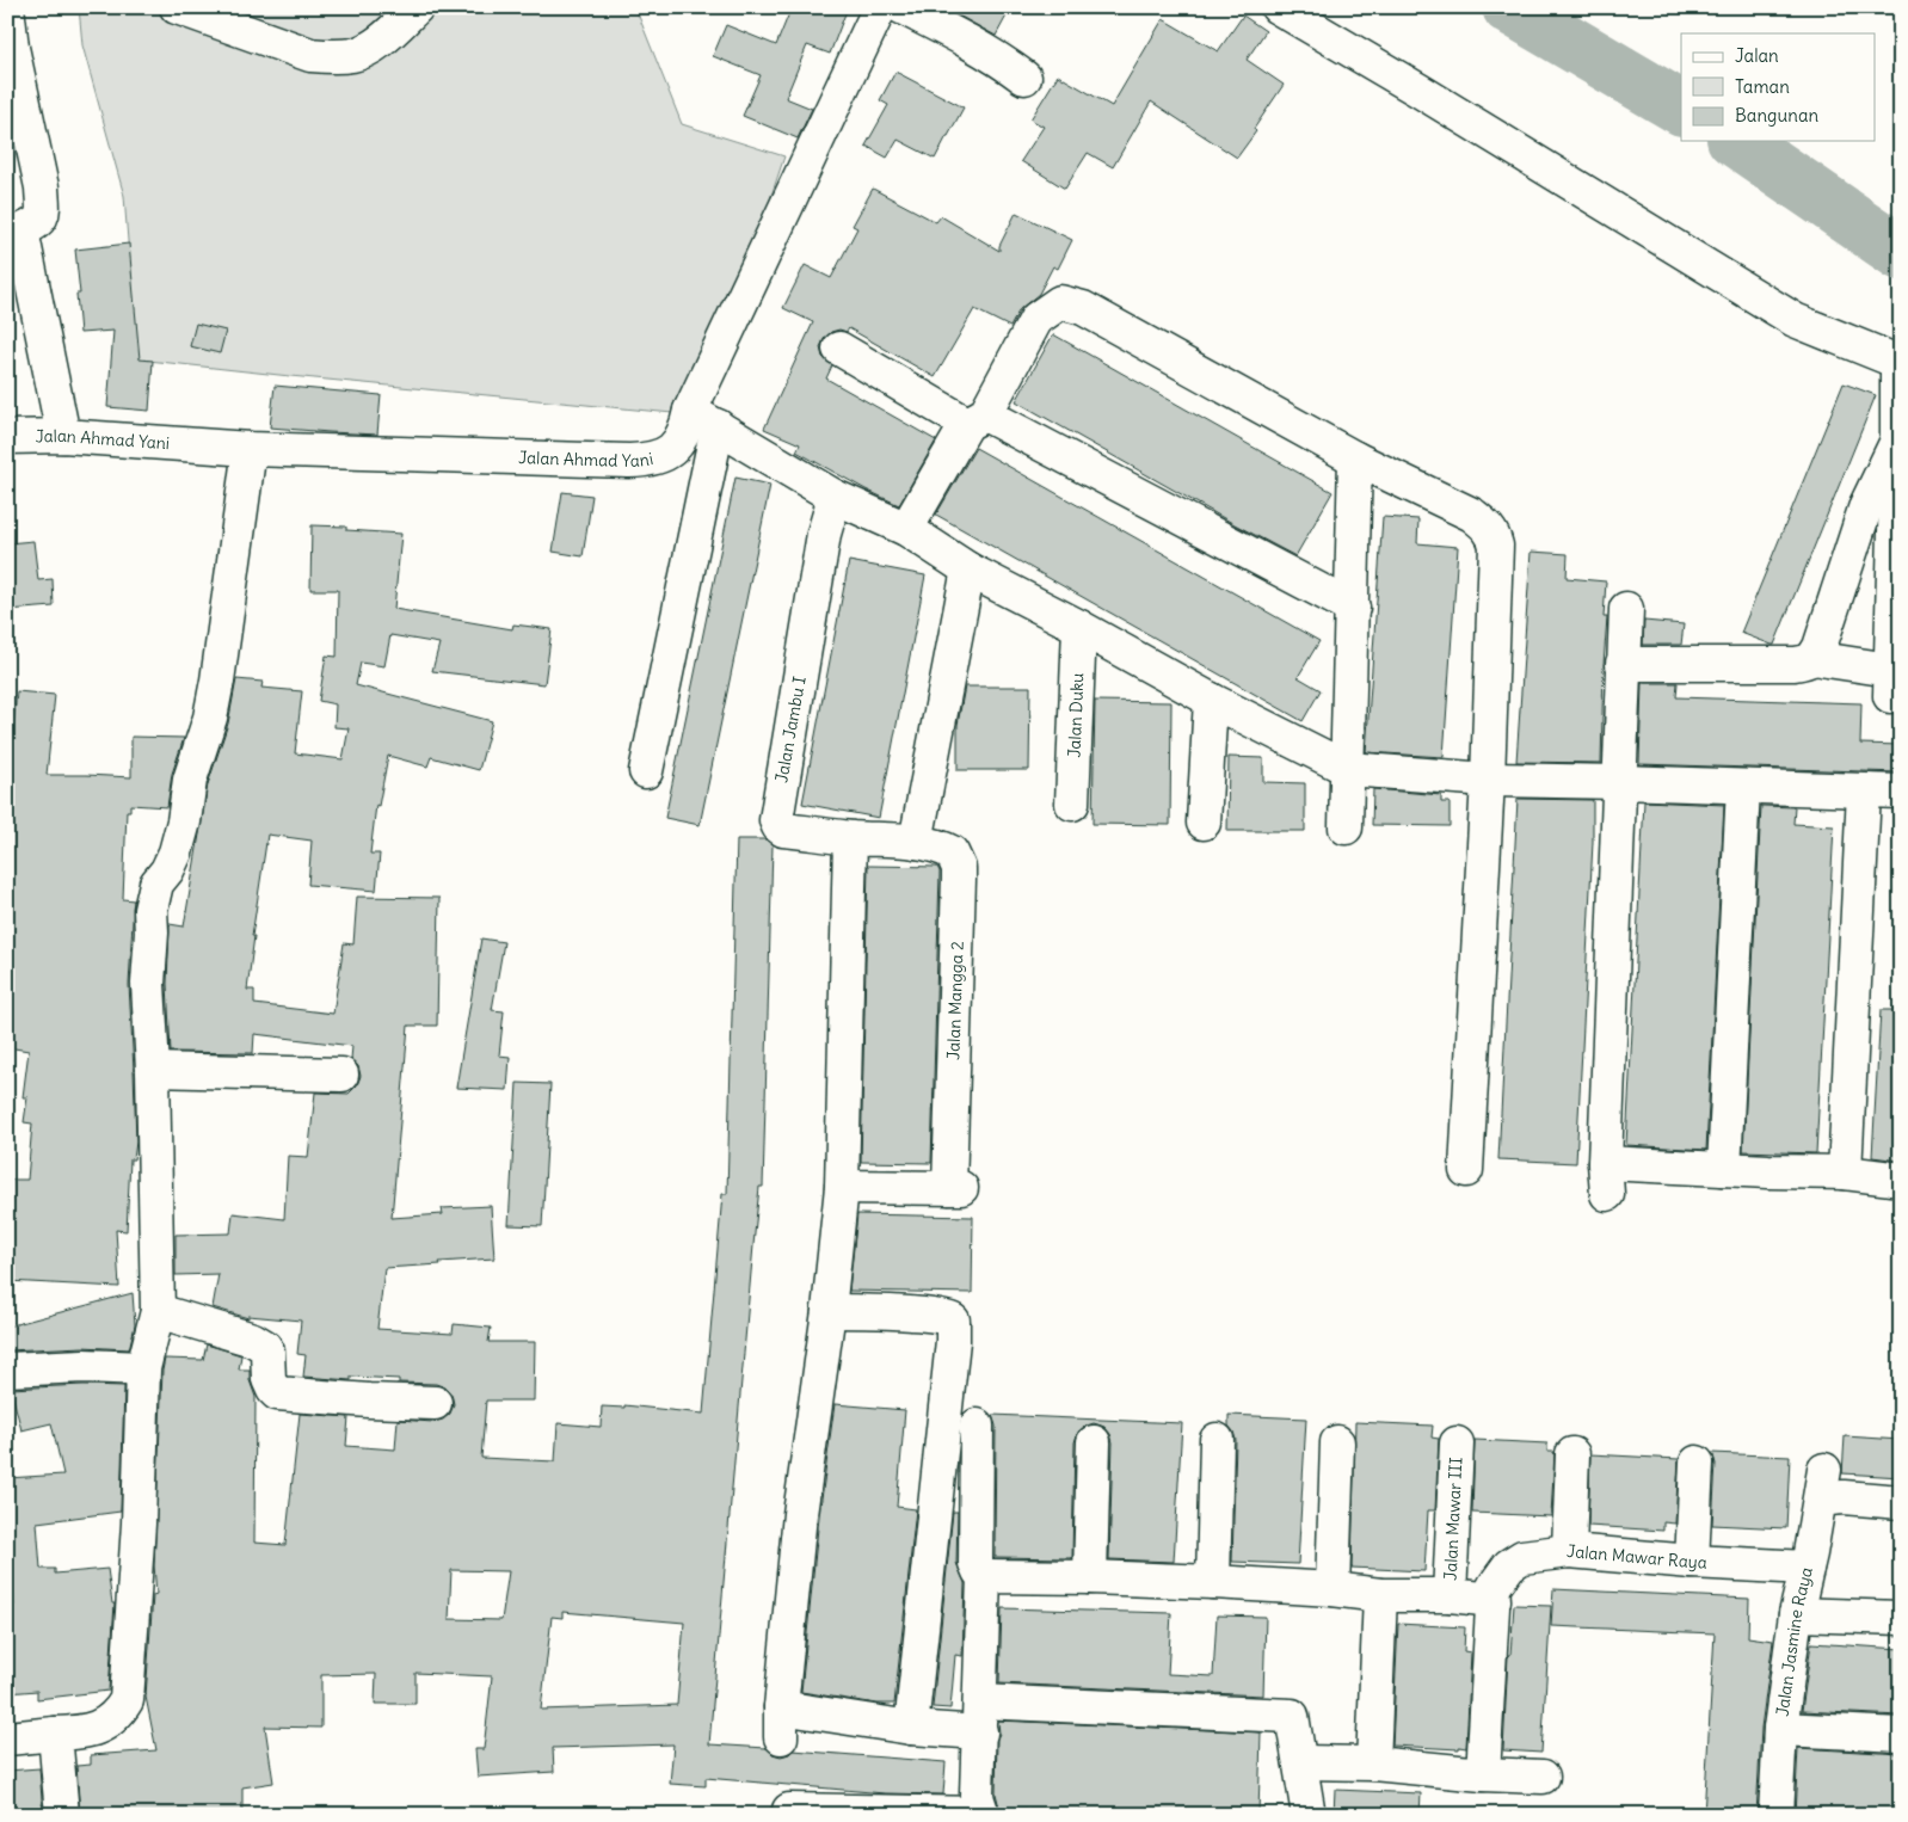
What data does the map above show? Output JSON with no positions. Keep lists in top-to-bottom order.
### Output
{
  "streets": {
    "street": [
      "Jalan Ahmad Yani",
      "Jalan Duku",
      "Jalan Jambu I",
      "Jalan Mangga 2",
      "Jalan Mawar III",
      "Jalan Mawar Raya",
      "Jalan Jasmine Raya"
    ]
  },
  "crossings": [
    ["Jalan Jambu I", "Jalan Mangga 2"],
    ["Jalan Mawar Raya", "Jalan Jasmine Raya"]
  ],
  "legend": ["Jalan", "Taman", "Bangunan"]
}
